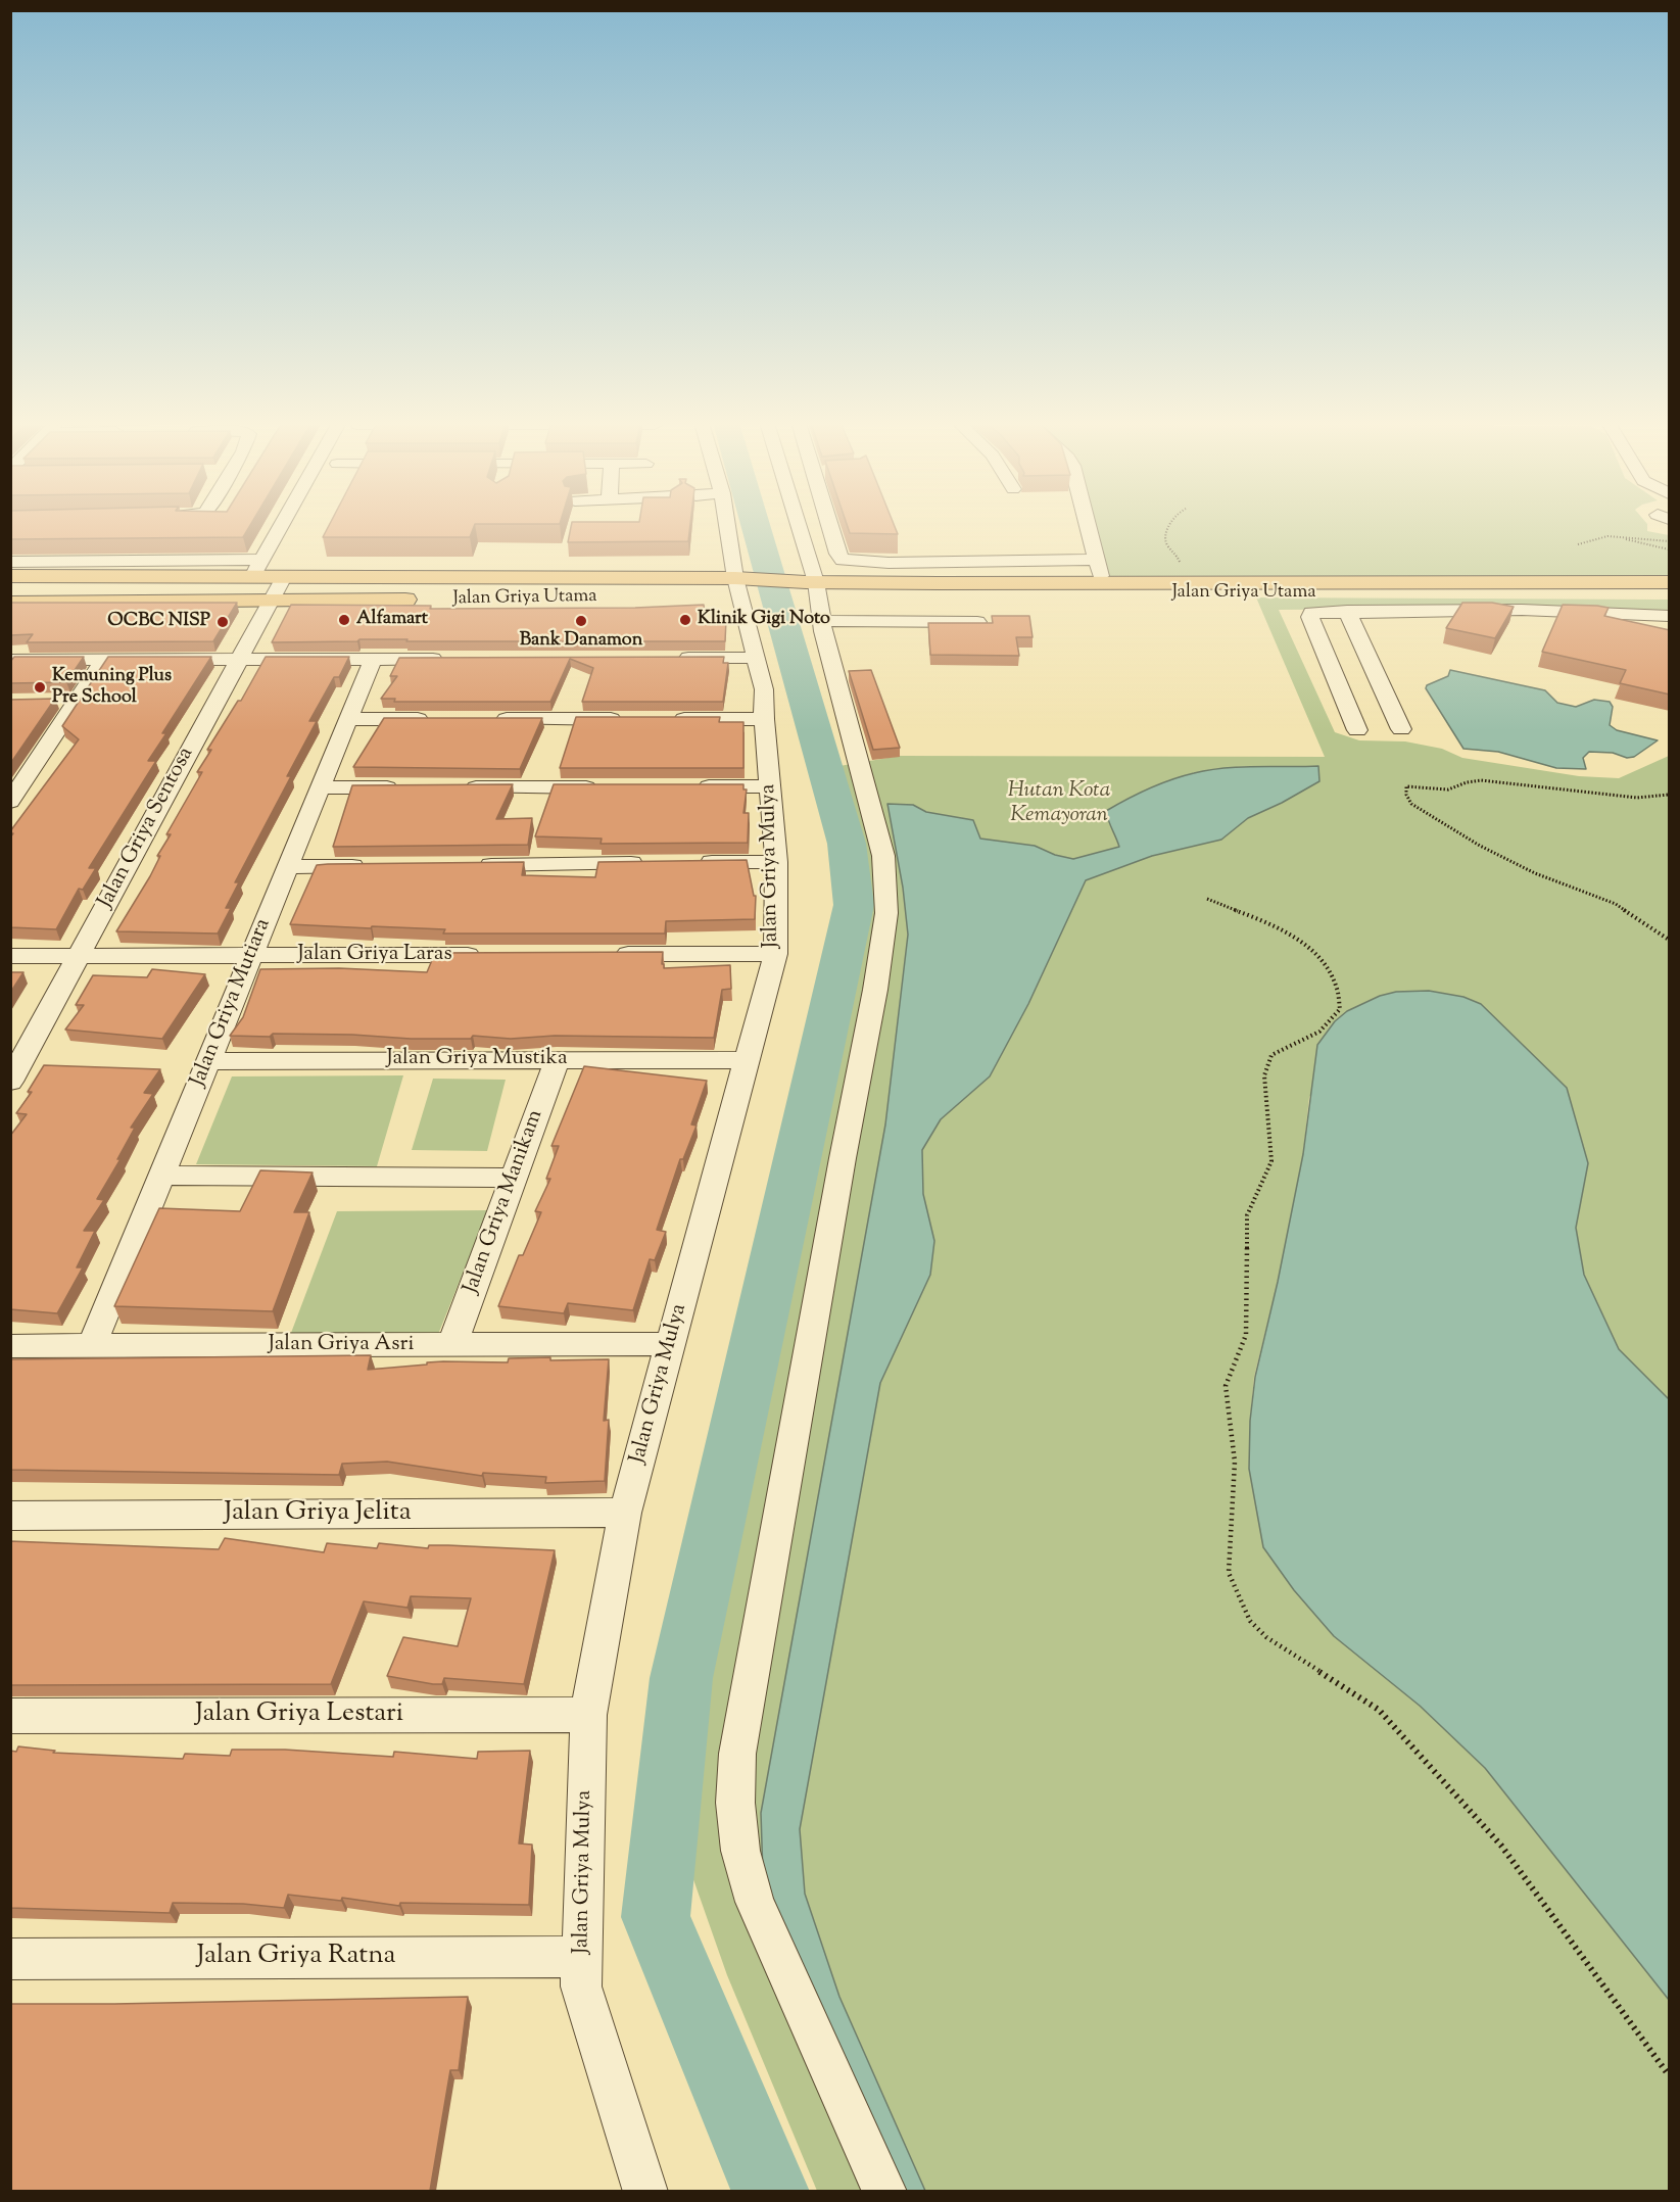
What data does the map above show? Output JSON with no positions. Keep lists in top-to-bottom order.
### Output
{
  "streets": {
    "main road": ["Jalan Griya Utama"],
    "street": [
      "Jalan Griya Sentosa",
      "Jalan Griya Mulya",
      "Jalan Griya Laras",
      "Jalan Griya Mutiara",
      "Jalan Griya Mustika",
      "Jalan Griya Manikam",
      "Jalan Griya Asri",
      "Jalan Griya Jelita",
      "Jalan Griya Lestari",
      "Jalan Griya Ratna"
    ]
  },
  "crossings": [
    ["Jalan Griya Utama", "Jalan Griya Sentosa"],
    ["Jalan Griya Utama", "Jalan Griya Mulya"],
    ["Jalan Griya Sentosa", "Jalan Griya Laras"],
    ["Jalan Griya Mulya", "Jalan Griya Mustika"],
    ["Jalan Griya Mulya", "Jalan Griya Asri"],
    ["Jalan Griya Mulya", "Jalan Griya Jelita"],
    ["Jalan Griya Mulya", "Jalan Griya Lestari"],
    ["Jalan Griya Mulya", "Jalan Griya Ratna"],
    ["Jalan Griya Laras", "Jalan Griya Mutiara"],
    ["Jalan Griya Mutiara", "Jalan Griya Mustika"],
    ["Jalan Griya Mutiara", "Jalan Griya Asri"],
    ["Jalan Griya Mustika", "Jalan Griya Manikam"],
    ["Jalan Griya Manikam", "Jalan Griya Asri"]
  ],
  "parks": ["Hutan Kota Kemayoran"],
  "places": [
    "Alfamart",
    "Klinik Gigi Noto",
    "Bank Danamon",
    "OCBC NISP",
    "Kemuning Plus Pre School"
  ]
}
